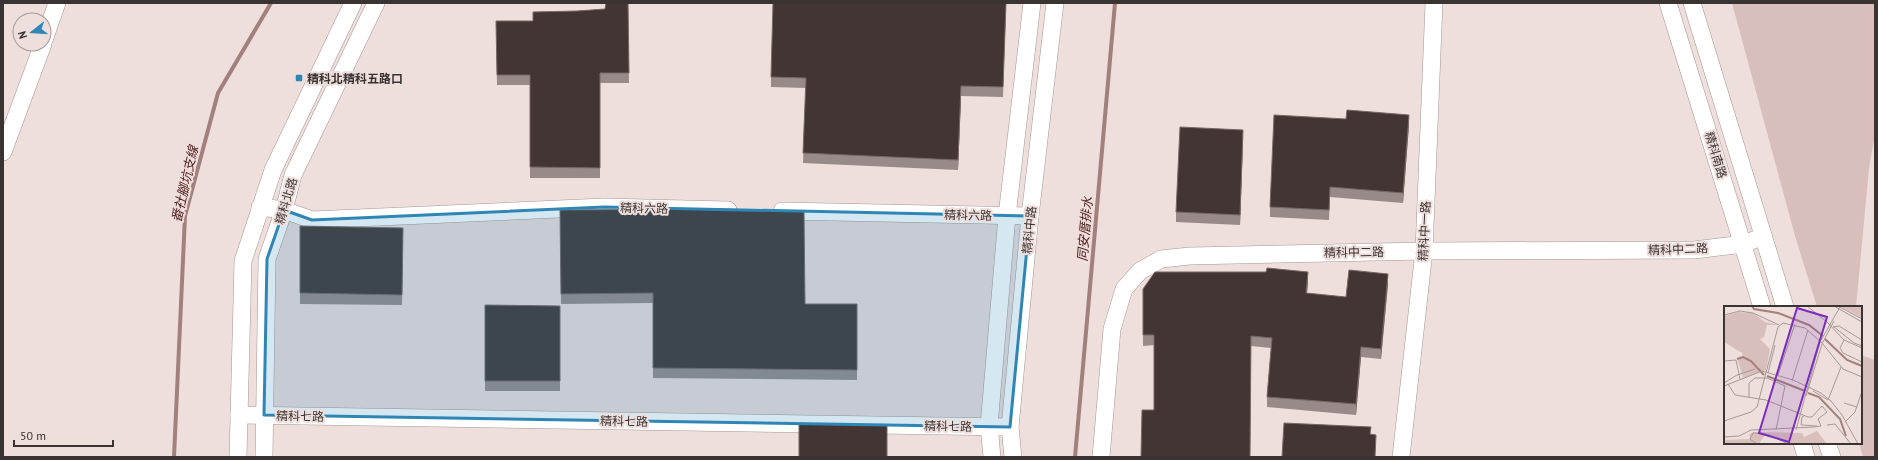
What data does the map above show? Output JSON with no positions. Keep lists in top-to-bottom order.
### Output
{
  "streets": {
    "street": [
      "精科南路",
      "精科北路",
      "精科六路",
      "精科中路",
      "精科中一路",
      "精科中二路",
      "精科七路"
    ]
  },
  "crossings": [
    ["精科南路", "精科中二路"],
    ["精科北路", "精科六路"],
    ["精科北路", "精科七路"],
    ["精科六路", "精科中路"],
    ["精科中路", "精科七路"],
    ["精科中一路", "精科中二路"]
  ],
  "water": ["番社腳坑支線", "同安厝排水"],
  "places": {
    "transit": ["精科北精科五路口"]
  },
  "scale_bar": "50 m",
  "north": "left"
}
